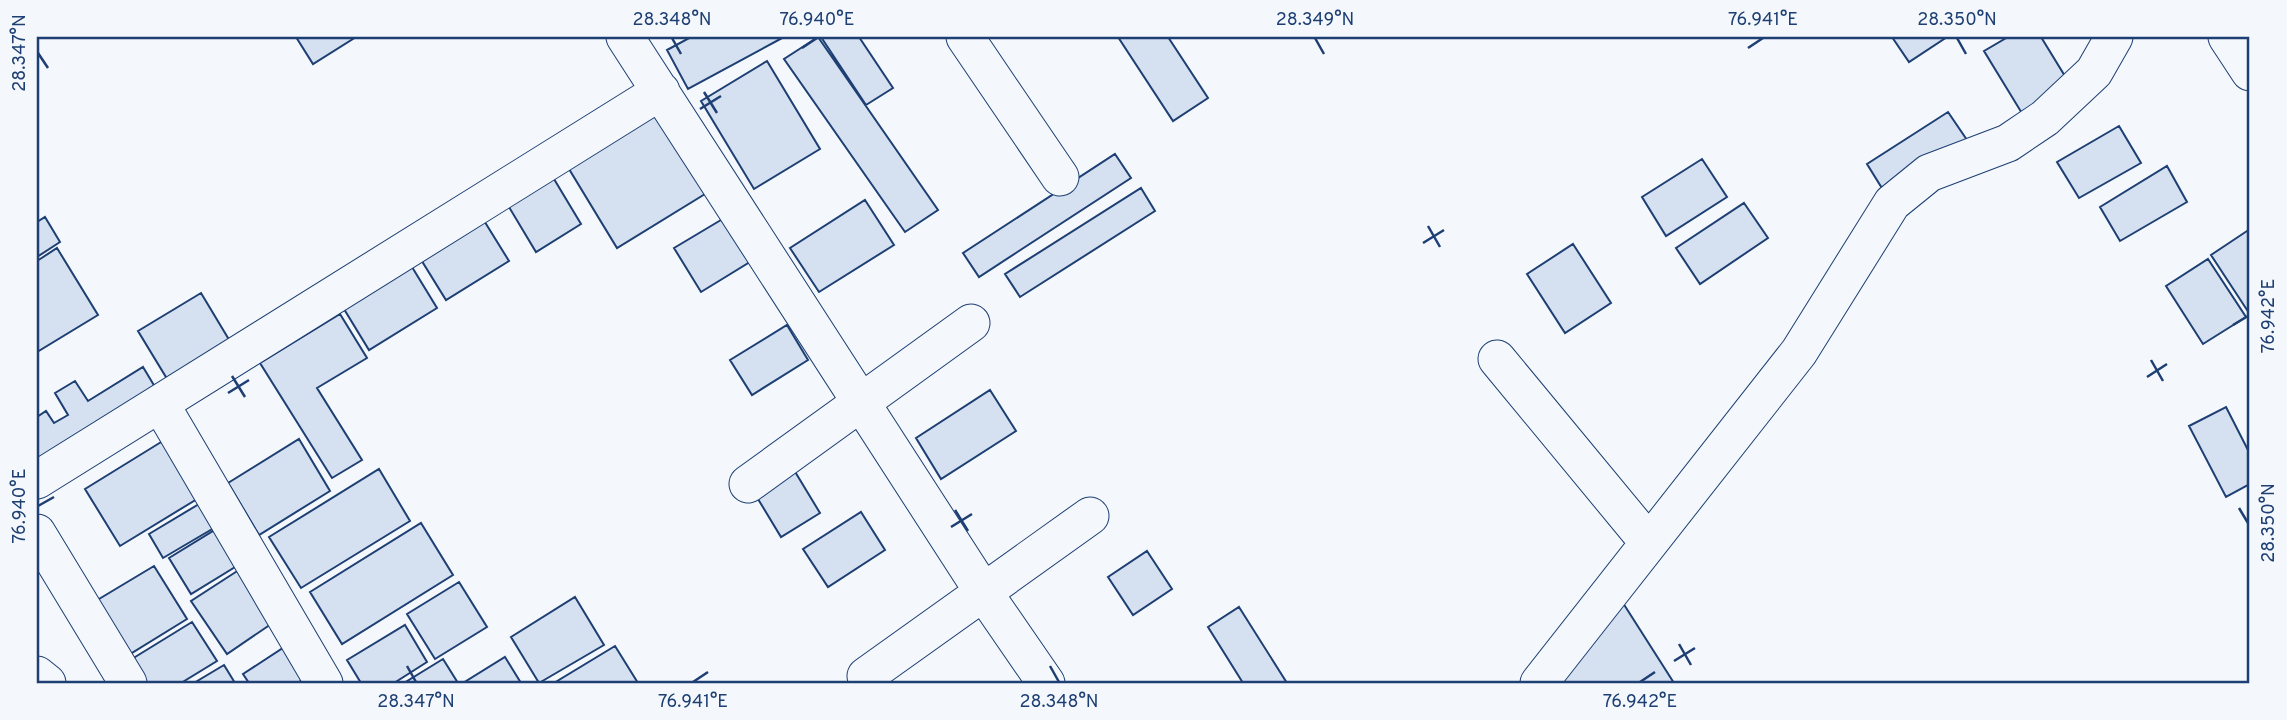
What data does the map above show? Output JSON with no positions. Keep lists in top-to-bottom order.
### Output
{
  "coordinates": [
    "28.348°N",
    "76.940°E",
    "28.349°N",
    "76.941°E",
    "28.350°N",
    "28.347°N",
    "76.942°E"
  ]
}
